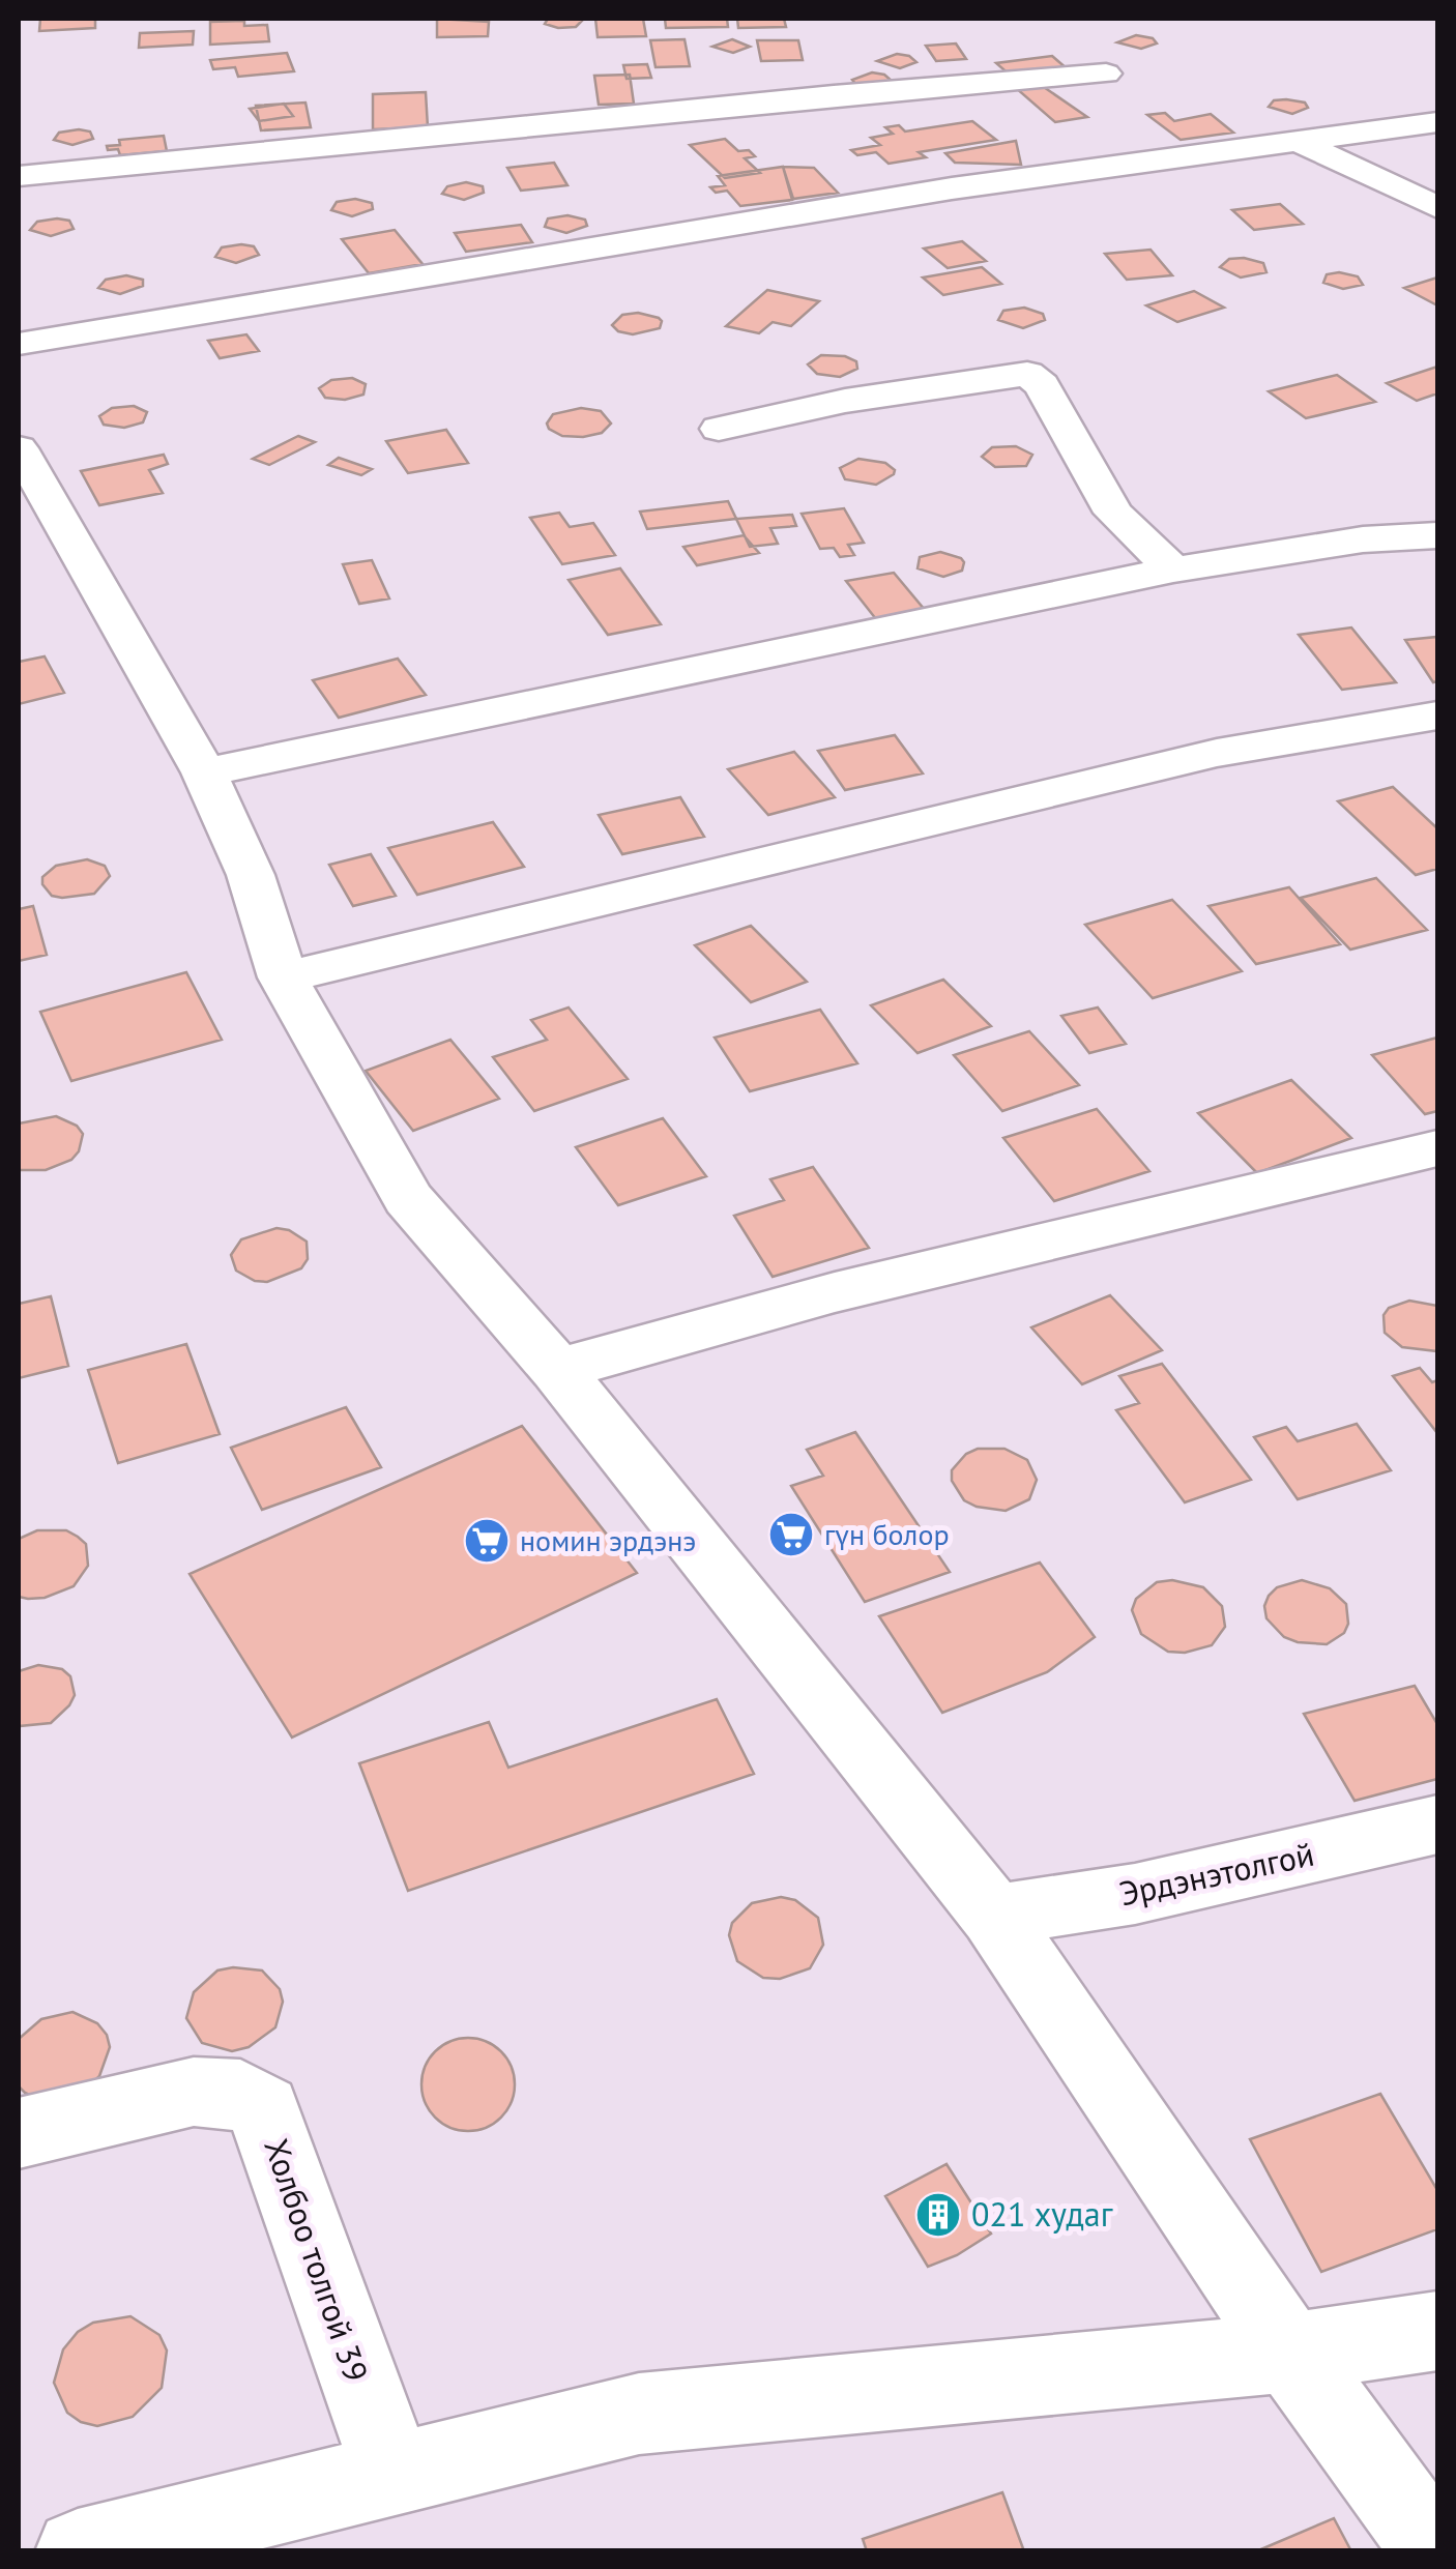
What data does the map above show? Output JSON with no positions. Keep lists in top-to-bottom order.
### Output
{
  "streets": {
    "street": ["Эрдэнэтолгой", "Холбоо толгой 39"]
  },
  "places": {
    "supermarket": ["гүн болор", "номин эрдэнэ"],
    "building": ["021 худаг"]
  }
}
